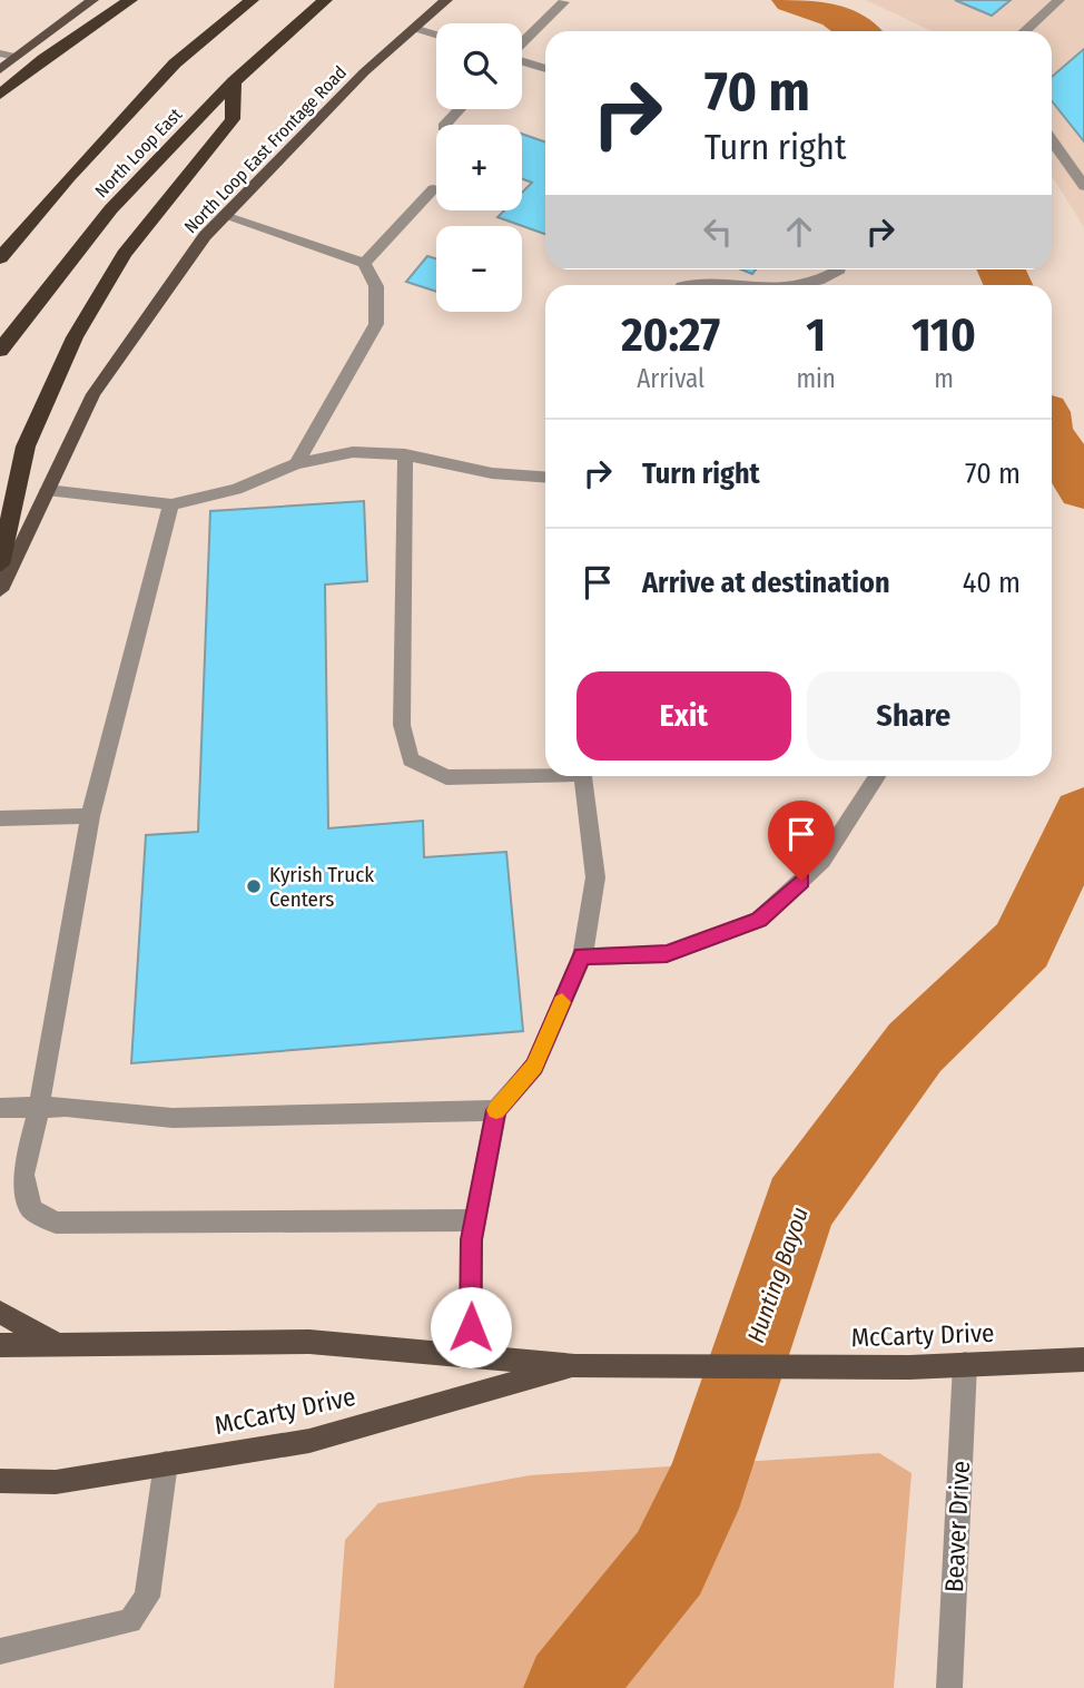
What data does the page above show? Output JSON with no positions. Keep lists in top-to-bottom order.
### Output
{
  "streets": {
    "highway": ["North Loop East"],
    "main road": ["North Loop East Frontage Road", "McCarty Drive"],
    "street": ["Beaver Drive"]
  },
  "crossings": [
    ["McCarty Drive", "Beaver Drive"]
  ],
  "water": ["Hunting Bayou"],
  "places": ["Kyrish Truck Centers"],
  "page": {
    "map_buttons": ["+", "−"],
    "turn": ["70 m", "Turn right"],
    "eta": [
      "20:27",
      "Arrival",
      "1",
      "min",
      "110",
      "m"
    ],
    "list": [
      {
        "name": "Turn right",
        "value": "70 m"
      },
      {
        "name": "Arrive at destination",
        "value": "40 m"
      }
    ],
    "buttons": ["Exit", "Share"]
  }
}
